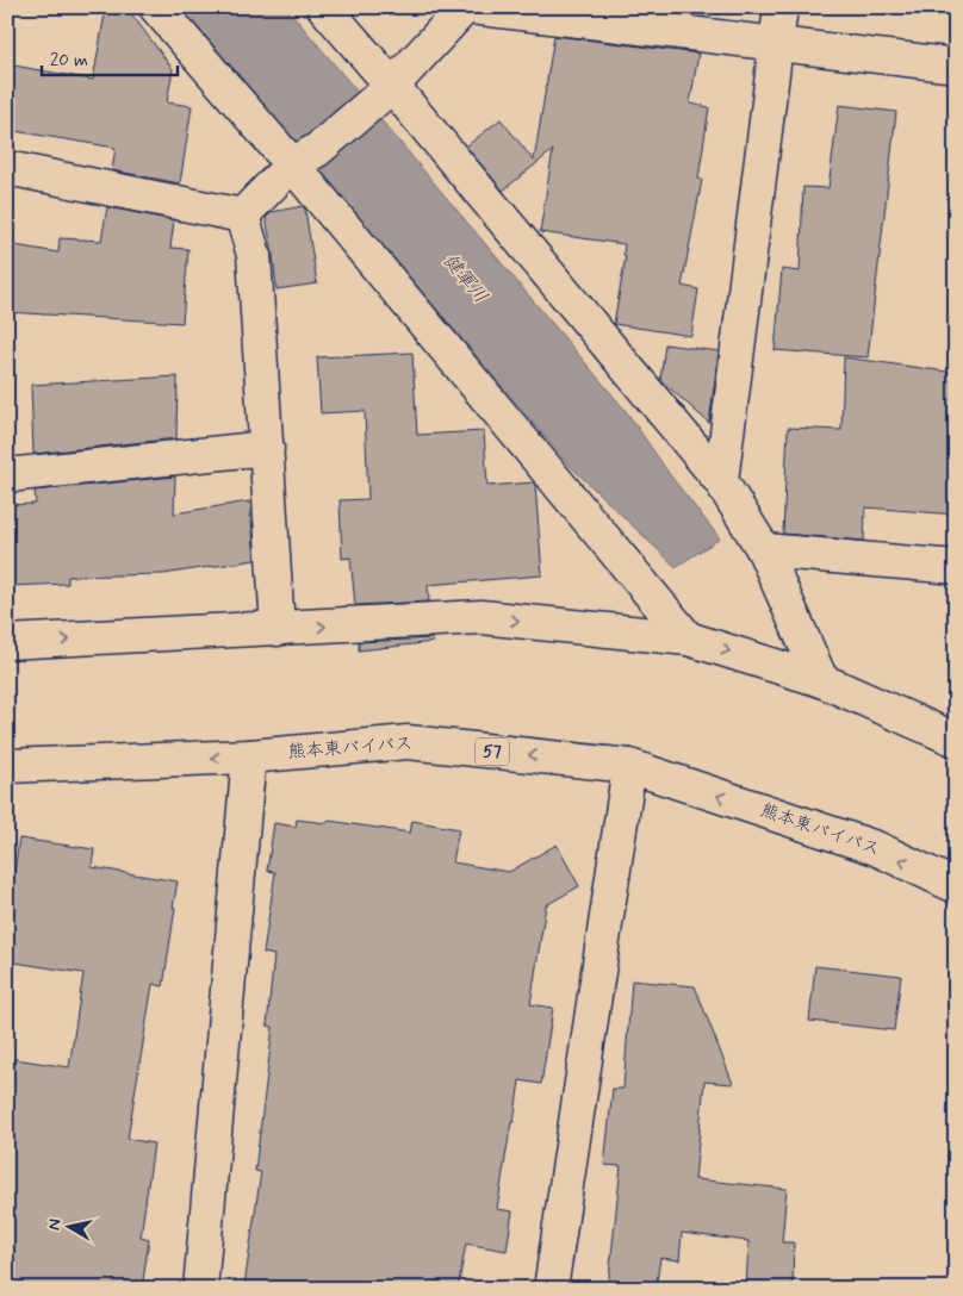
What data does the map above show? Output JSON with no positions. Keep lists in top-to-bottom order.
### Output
{
  "streets": {
    "main road": ["熊本東バイパス", "57"]
  },
  "water": ["健軍川"],
  "scale_bar": "20 m",
  "north": "left"
}
